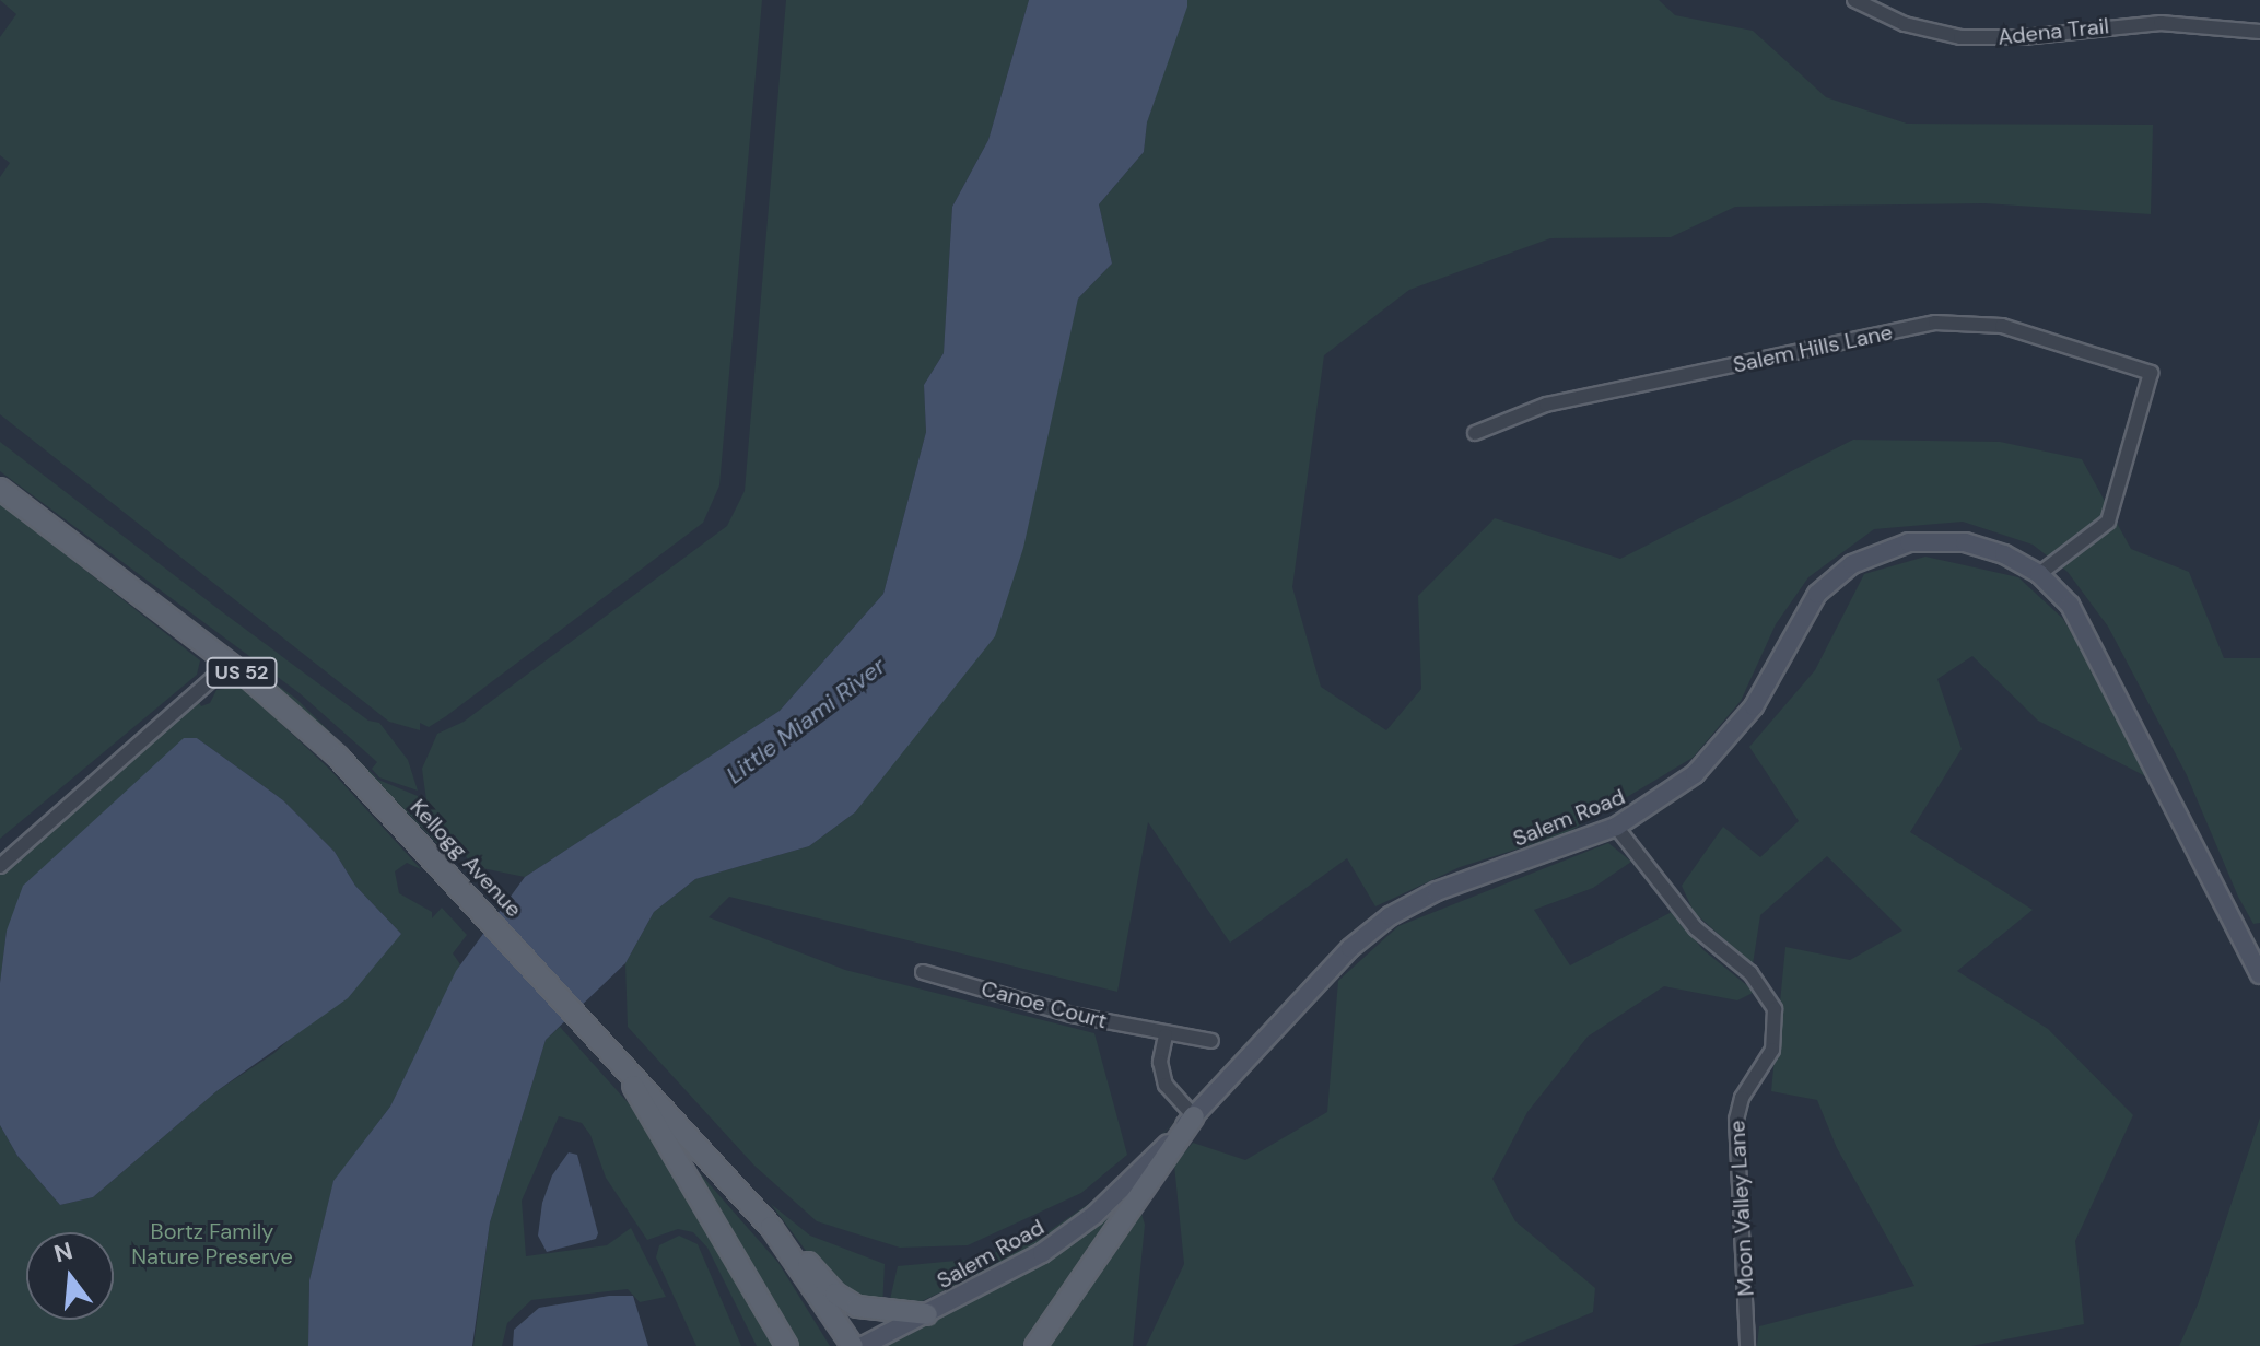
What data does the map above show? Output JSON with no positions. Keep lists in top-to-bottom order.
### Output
{
  "streets": {
    "main road": ["US 52", "Kellogg Avenue"],
    "street": [
      "Adena Trail",
      "Salem Hills Lane",
      "Salem Road",
      "Canoe Court",
      "Moon Valley Lane"
    ]
  },
  "crossings": [
    ["Salem Hills Lane", "Salem Road"],
    ["Salem Road", "Moon Valley Lane"]
  ],
  "water": ["Little Miami River"],
  "parks": ["Bortz Family Nature Preserve"],
  "north": "top"
}
